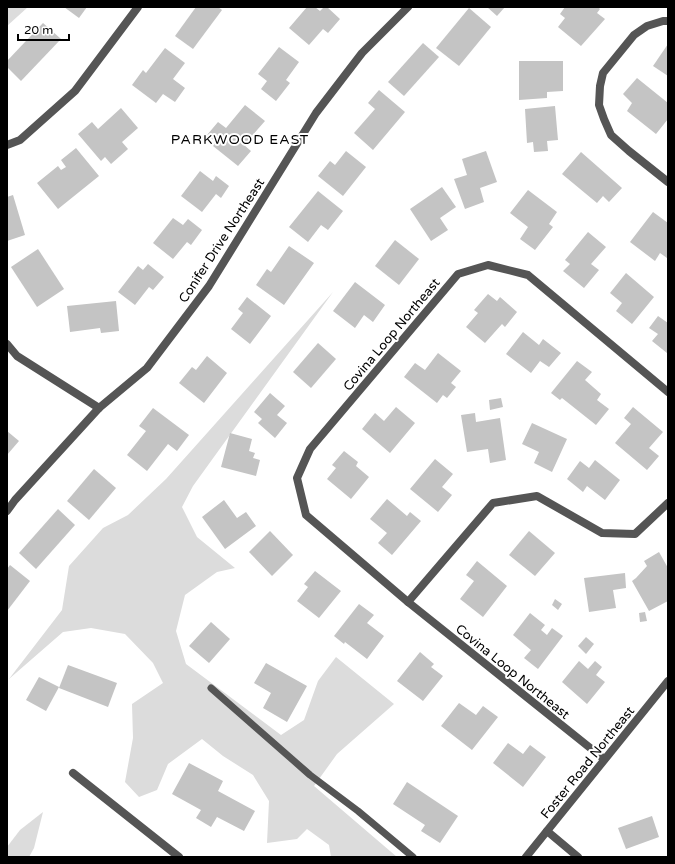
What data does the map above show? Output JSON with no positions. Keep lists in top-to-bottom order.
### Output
{
  "streets": {
    "street": ["Conifer Drive Northeast", "Covina Loop Northeast", "Foster Road Northeast"]
  },
  "crossings": [
    ["Covina Loop Northeast", "Foster Road Northeast"]
  ],
  "districts": ["PARKWOOD EAST"],
  "scale_bar": "20 m"
}
